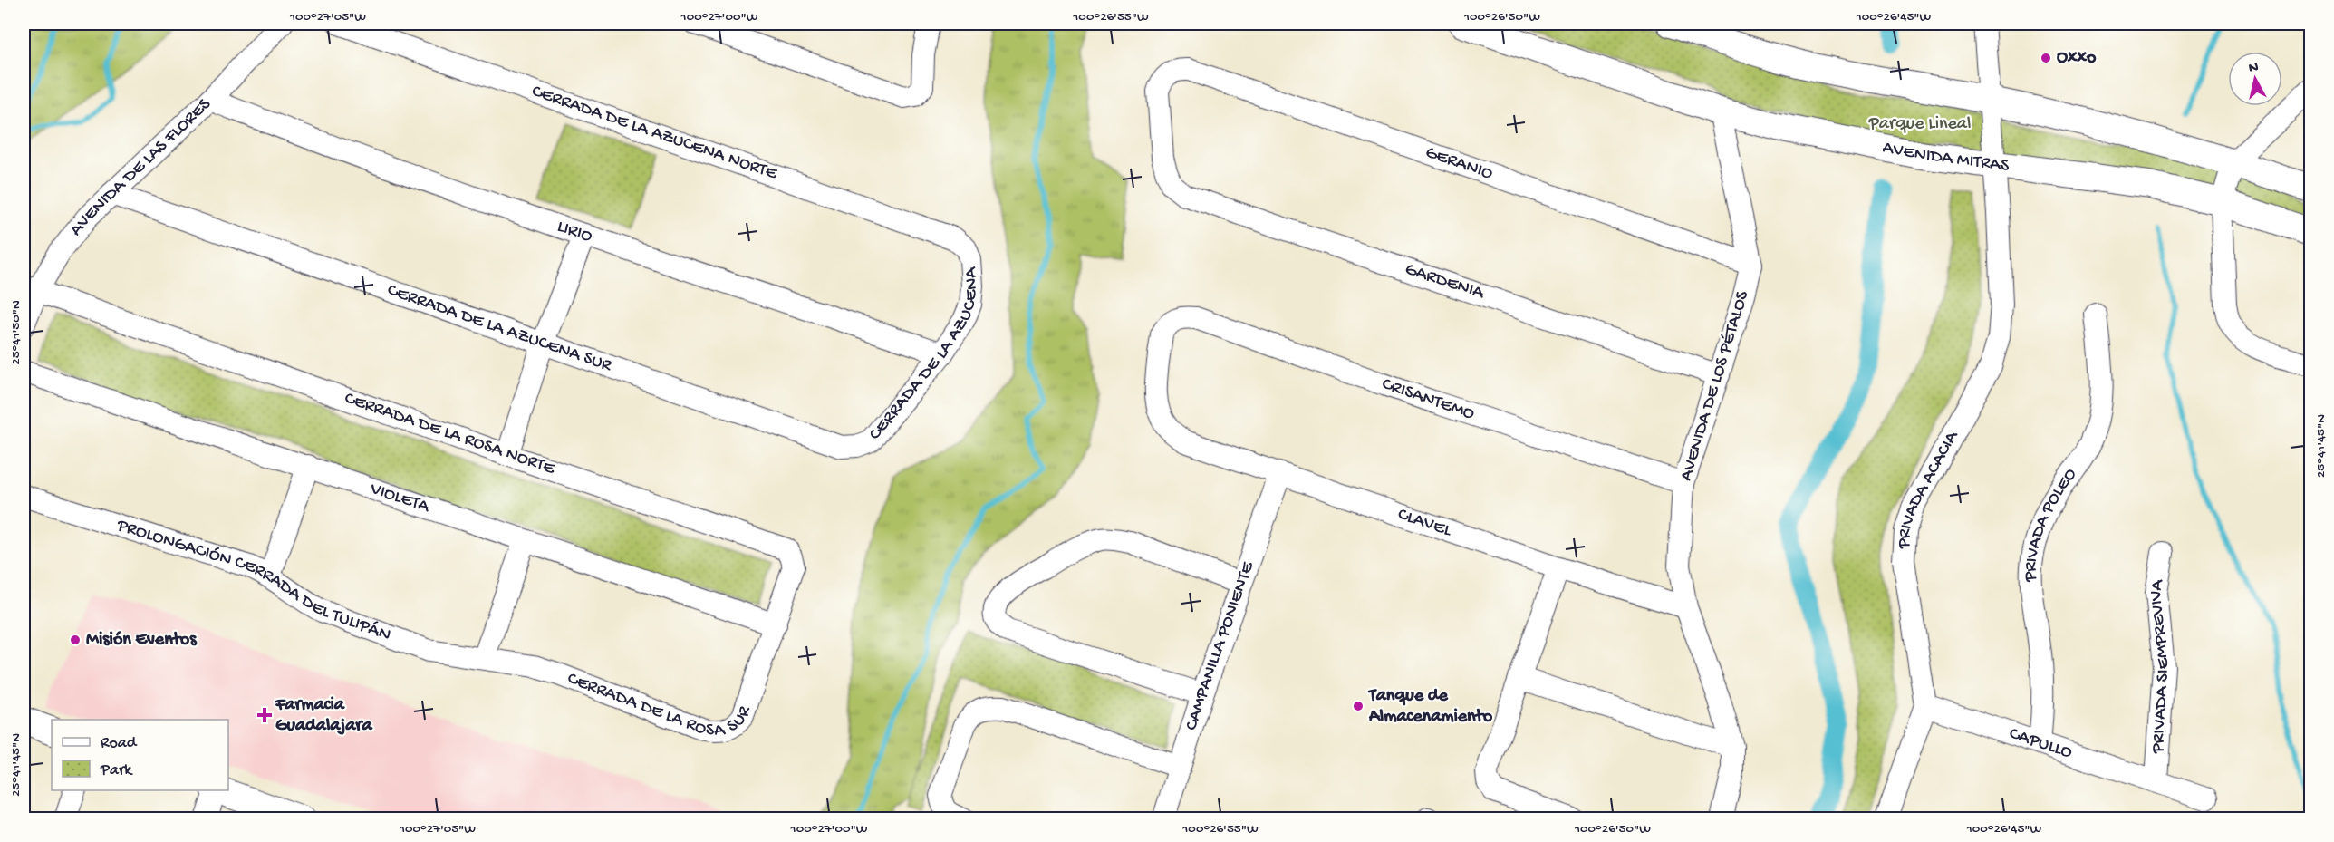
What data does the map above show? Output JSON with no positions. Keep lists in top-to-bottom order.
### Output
{
  "streets": {
    "street": [
      "CERRADA DE LA AZUCENA NORTE",
      "AVENIDA MITRAS",
      "GERANIO",
      "AVENIDA DE LAS FLORES",
      "LIRIO",
      "GARDENIA",
      "CERRADA DE LA AZUCENA SUR",
      "CERRADA DE LA AZUCENA",
      "AVENIDA DE LOS PÉTALOS",
      "CRISANTEMO",
      "CERRADA DE LA ROSA NORTE",
      "PRIVADA ACACIA",
      "VIOLETA",
      "CLAVEL",
      "PRIVADA POLEO",
      "PROLONGACIÓN CERRADA DEL TULIPÁN",
      "CAMPANILLA PONIENTE",
      "PRIVADA SIEMPREVIVA",
      "CERRADA DE LA ROSA SUR",
      "CAPULLO"
    ]
  },
  "crossings": [
    ["CERRADA DE LA AZUCENA NORTE", "CERRADA DE LA AZUCENA"],
    ["AVENIDA MITRAS", "AVENIDA DE LOS PÉTALOS"],
    ["AVENIDA MITRAS", "PRIVADA ACACIA"],
    ["GERANIO", "GARDENIA"],
    ["GERANIO", "AVENIDA DE LOS PÉTALOS"],
    ["AVENIDA DE LAS FLORES", "LIRIO"],
    ["AVENIDA DE LAS FLORES", "CERRADA DE LA AZUCENA SUR"],
    ["AVENIDA DE LAS FLORES", "CERRADA DE LA ROSA NORTE"],
    ["LIRIO", "CERRADA DE LA AZUCENA"],
    ["GARDENIA", "AVENIDA DE LOS PÉTALOS"],
    ["CERRADA DE LA AZUCENA SUR", "CERRADA DE LA AZUCENA"],
    ["AVENIDA DE LOS PÉTALOS", "CRISANTEMO"],
    ["AVENIDA DE LOS PÉTALOS", "CLAVEL"],
    ["CRISANTEMO", "CLAVEL"],
    ["CERRADA DE LA ROSA NORTE", "VIOLETA"],
    ["CERRADA DE LA ROSA NORTE", "CERRADA DE LA ROSA SUR"],
    ["PRIVADA ACACIA", "CAPULLO"],
    ["VIOLETA", "CERRADA DE LA ROSA SUR"],
    ["CLAVEL", "CAMPANILLA PONIENTE"],
    ["PRIVADA POLEO", "CAPULLO"],
    ["PROLONGACIÓN CERRADA DEL TULIPÁN", "CERRADA DE LA ROSA SUR"],
    ["PRIVADA SIEMPREVIVA", "CAPULLO"]
  ],
  "parks": ["Parque Lineal"],
  "places": {
    "other": ["Oxxo", "Misión Eventos", "Tanque de Almacenamiento"],
    "health": ["Farmacia Guadalajara"]
  },
  "legend": ["Road", "Park"],
  "north": "top",
  "coordinates": [
    "100°27'05\"W",
    "100°27'00\"W",
    "100°26'55\"W",
    "100°26'50\"W",
    "100°26'45\"W",
    "25°41'50\"N",
    "25°41'45\"N"
  ]
}
